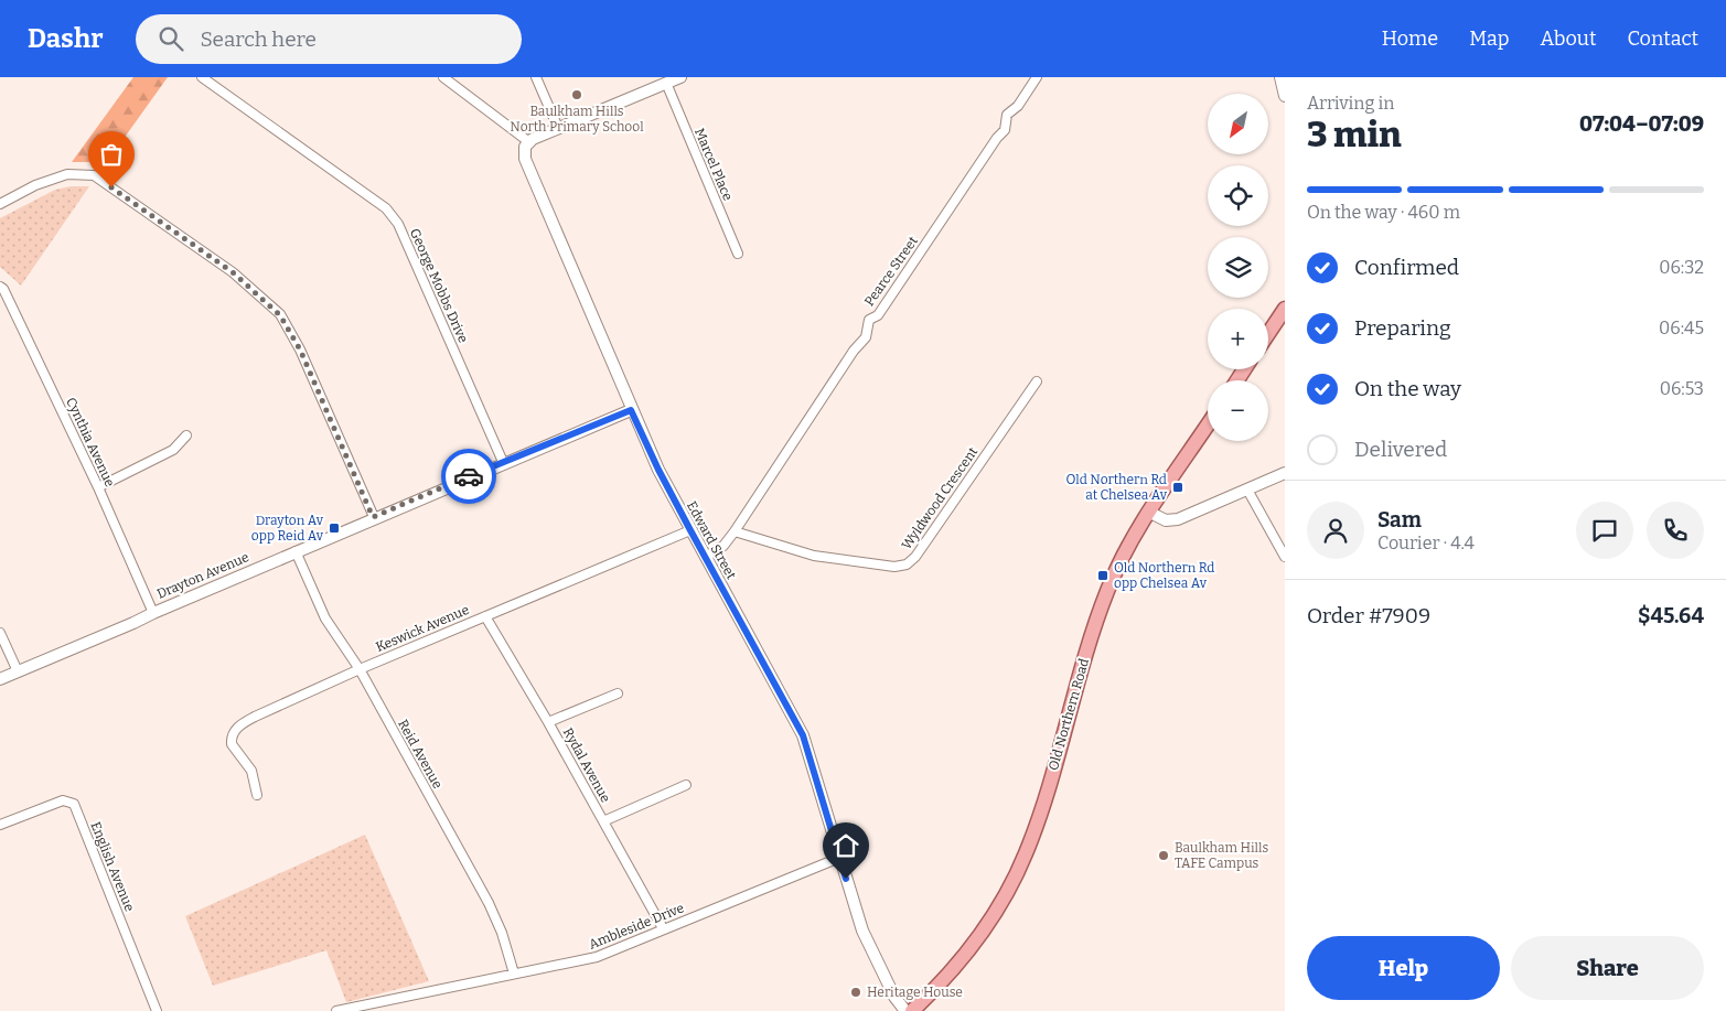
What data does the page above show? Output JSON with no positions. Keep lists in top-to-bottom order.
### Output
{
  "streets": {
    "main road": ["Old Northern Road"],
    "street": [
      "Marcel Place",
      "Pearce Street",
      "George Mobbs Drive",
      "Cynthia Avenue",
      "Wyldwood Crescent",
      "Edward Street",
      "Drayton Avenue",
      "Keswick Avenue",
      "Reid Avenue",
      "Rydal Avenue",
      "English Avenue",
      "Ambleside Drive"
    ]
  },
  "crossings": [
    ["Pearce Street", "Wyldwood Crescent"],
    ["Pearce Street", "Edward Street"],
    ["George Mobbs Drive", "Drayton Avenue"],
    ["Cynthia Avenue", "Drayton Avenue"],
    ["Edward Street", "Drayton Avenue"],
    ["Edward Street", "Keswick Avenue"],
    ["Edward Street", "Ambleside Drive"],
    ["Drayton Avenue", "Reid Avenue"],
    ["Keswick Avenue", "Reid Avenue"],
    ["Keswick Avenue", "Rydal Avenue"],
    ["Reid Avenue", "Ambleside Drive"],
    ["Rydal Avenue", "Ambleside Drive"]
  ],
  "places": {
    "other": ["Baulkham Hills North Primary School", "Baulkham Hills TAFE Campus", "Heritage House"],
    "transit": ["Old Northern Rd at Chelsea Av", "Drayton Av opp Reid Av", "Old Northern Rd opp Chelsea Av"]
  },
  "north": "bottom left",
  "page": {
    "header": "Dashr",
    "search": "Search here",
    "nav": [
      "Home",
      "Map",
      "About",
      "Contact"
    ],
    "heading": ["3 min", "Arriving in", "07:04–07:09"],
    "panel": [
      "Sam",
      "Courier · 4.4",
      "Order #7909",
      "$45.64"
    ],
    "map_buttons": ["+", "−"],
    "bar": "On the way · 460 m",
    "list": [
      ["Confirmed", "06:32"],
      ["Preparing", "06:45"],
      ["On the way", "06:53"],
      "Delivered"
    ],
    "buttons": ["Help", "Share"]
  }
}
